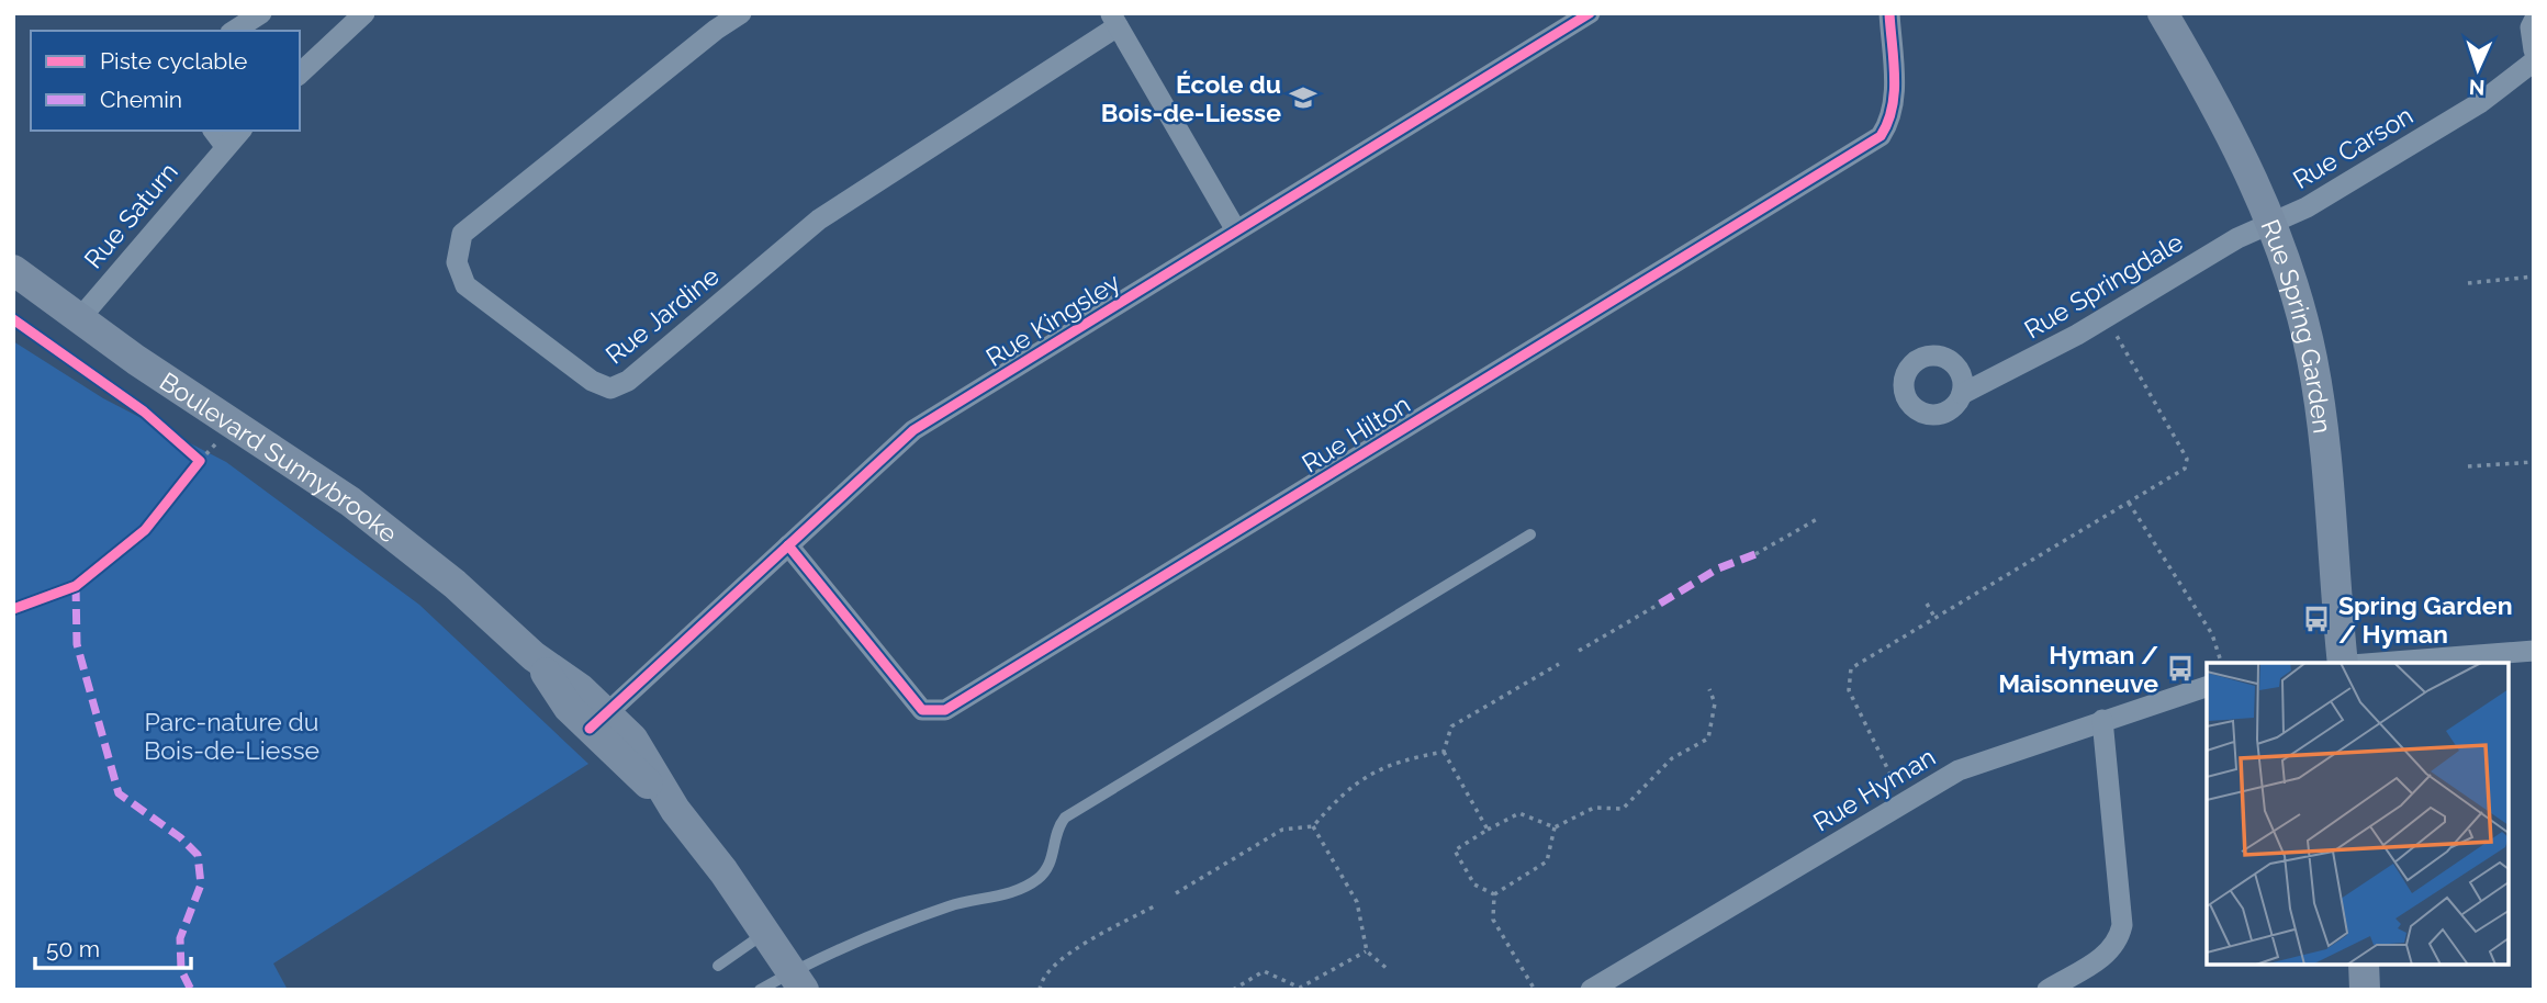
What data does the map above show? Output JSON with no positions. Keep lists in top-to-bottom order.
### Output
{
  "streets": {
    "street": [
      "Rue Carson",
      "Rue Saturn",
      "Rue Springdale",
      "Rue Jardine",
      "Rue Kingsley",
      "Rue Spring Garden",
      "Rue Hilton",
      "Boulevard Sunnybrooke",
      "Rue Hyman"
    ]
  },
  "crossings": [
    ["Rue Carson", "Rue Springdale"],
    ["Rue Carson", "Rue Spring Garden"],
    ["Rue Saturn", "Boulevard Sunnybrooke"],
    ["Rue Springdale", "Rue Spring Garden"],
    ["Rue Kingsley", "Rue Hilton"],
    ["Rue Kingsley", "Boulevard Sunnybrooke"]
  ],
  "parks": ["Parc-nature du Bois-de-Liesse"],
  "places": {
    "school or university": ["École du Bois-de-Liesse"],
    "bus stop": ["Spring Garden / Hyman", "Hyman / Maisonneuve"]
  },
  "legend": ["Piste cyclable", "Chemin"],
  "scale_bar": "50 m",
  "north": "bottom"
}
